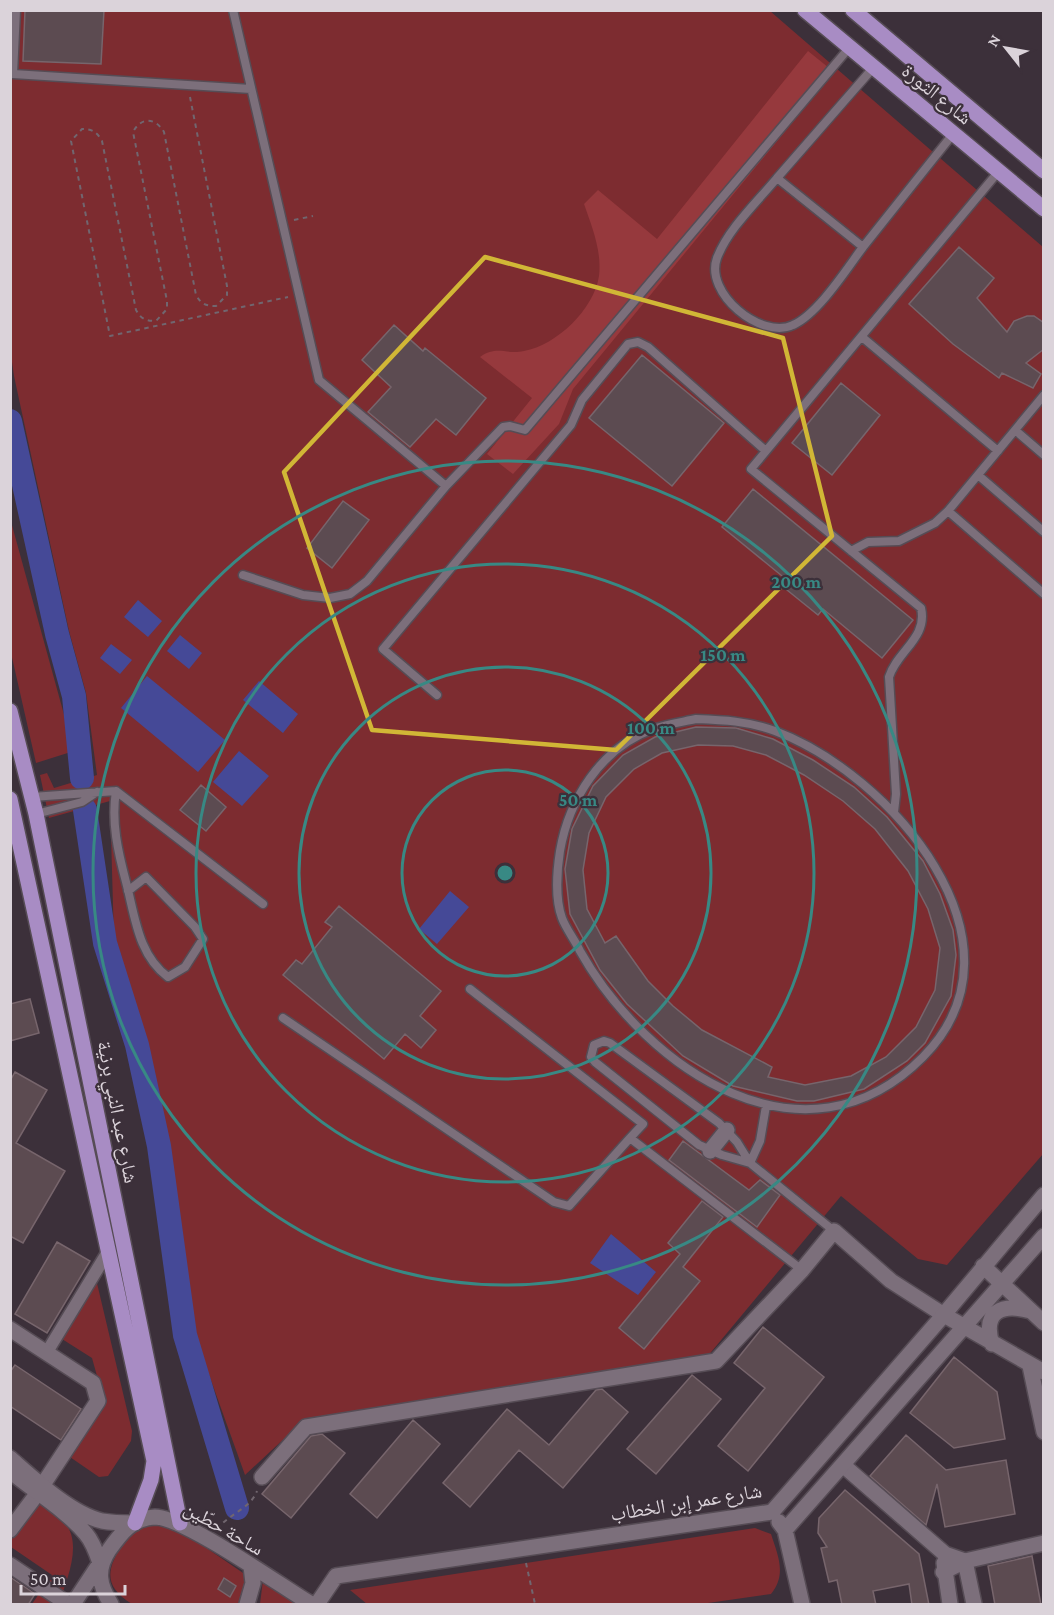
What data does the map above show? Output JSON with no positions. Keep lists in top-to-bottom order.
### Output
{
  "streets": {
    "main road": [
      "شارع الثورة",
      "شارع عبد النبي برنية",
      "شارع عمر إبن الخطاب",
      "ساحة حطّين"
    ]
  },
  "crossings": [
    ["شارع عبد النبي برنية", "ساحة حطّين"]
  ],
  "scale_bar": "50 m",
  "north": "top left",
  "rings": [
    "200 m",
    "150 m",
    "100 m",
    "50 m"
  ]
}
